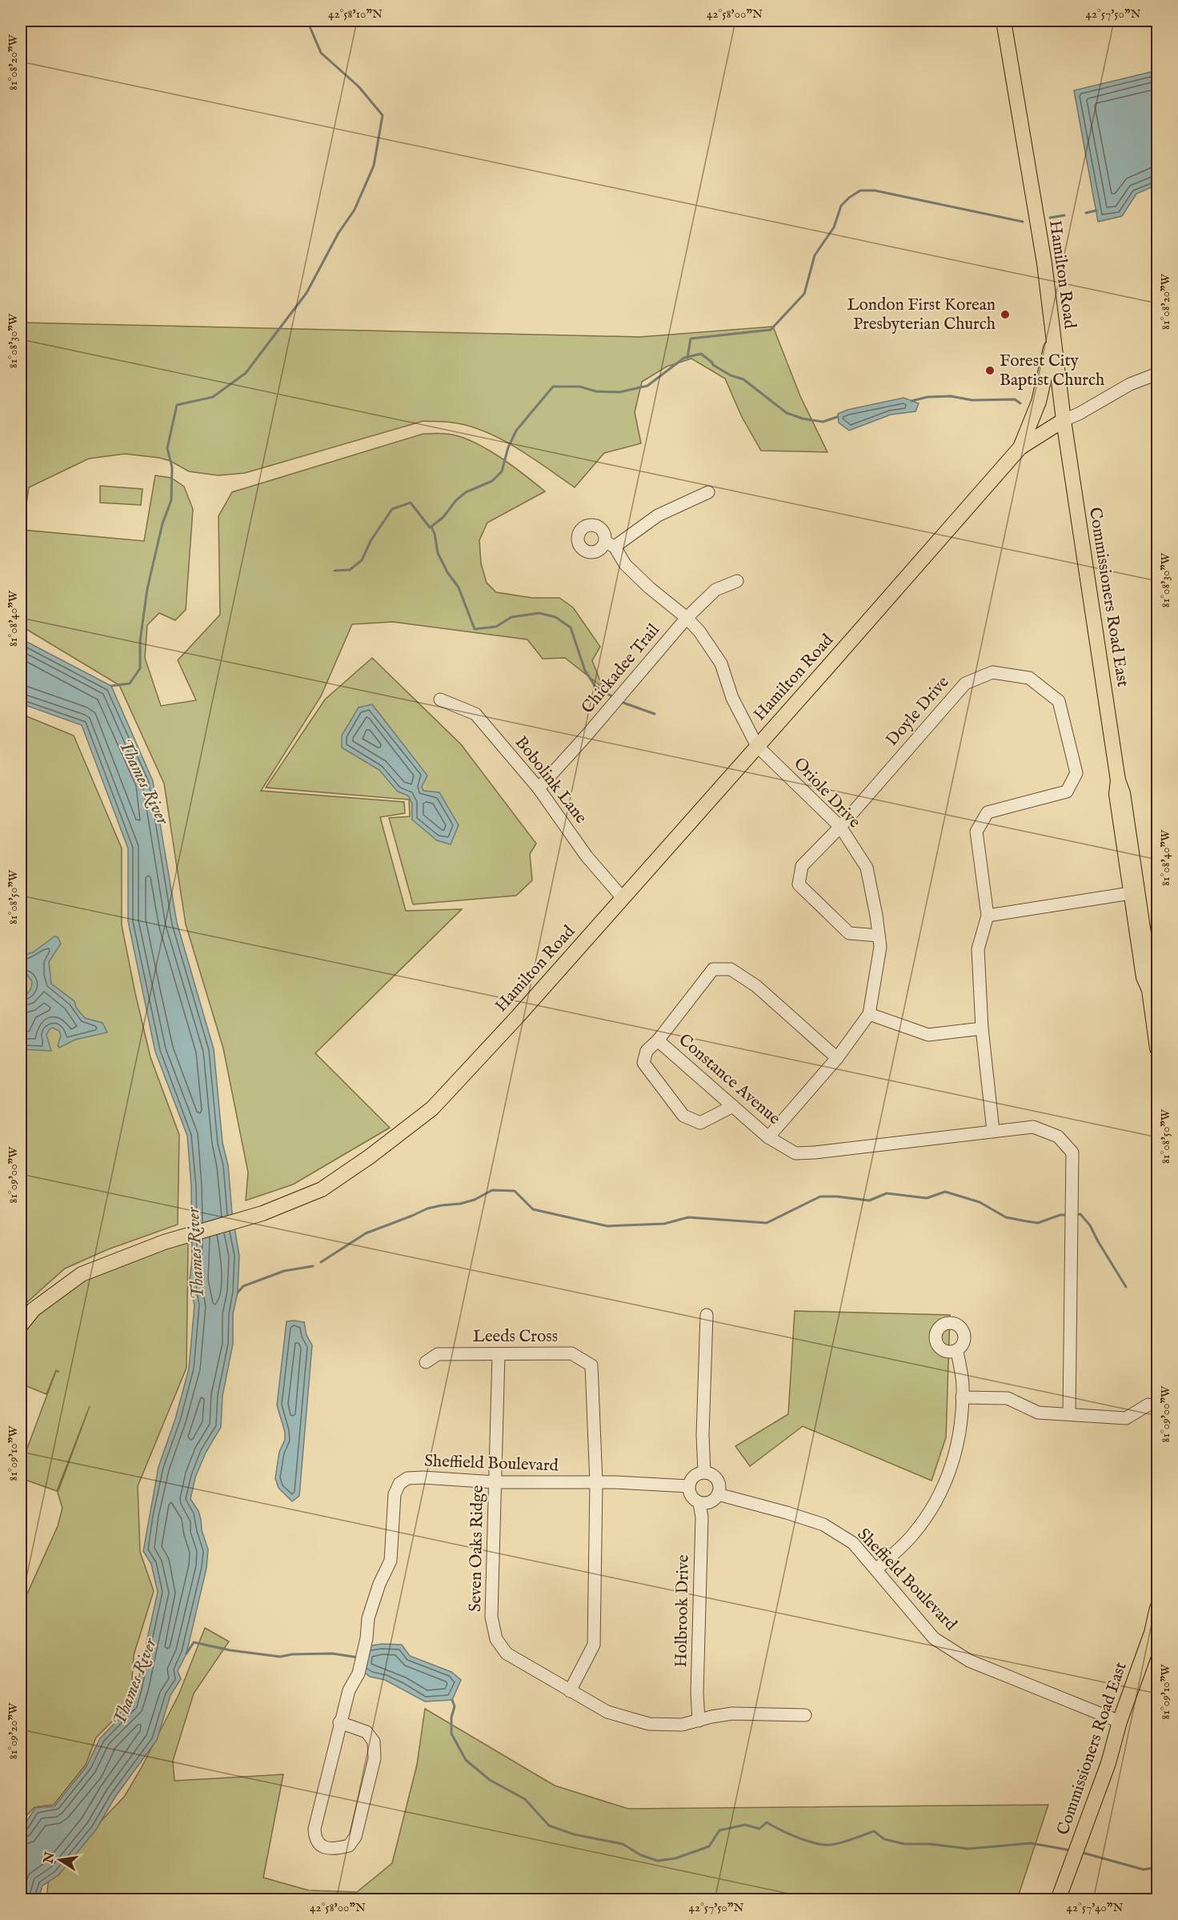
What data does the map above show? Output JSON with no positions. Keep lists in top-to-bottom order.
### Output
{
  "streets": {
    "main road": ["Hamilton Road", "Commissioners Road East"],
    "street": [
      "Chickadee Trail",
      "Doyle Drive",
      "Bobolink Lane",
      "Oriole Drive",
      "Constance Avenue",
      "Leeds Cross",
      "Sheffield Boulevard",
      "Seven Oaks Ridge",
      "Holbrook Drive"
    ]
  },
  "crossings": [
    ["Hamilton Road", "Commissioners Road East"],
    ["Hamilton Road", "Bobolink Lane"],
    ["Hamilton Road", "Oriole Drive"],
    ["Commissioners Road East", "Sheffield Boulevard"],
    ["Chickadee Trail", "Bobolink Lane"],
    ["Chickadee Trail", "Oriole Drive"],
    ["Doyle Drive", "Oriole Drive"],
    ["Doyle Drive", "Constance Avenue"],
    ["Oriole Drive", "Constance Avenue"],
    ["Leeds Cross", "Sheffield Boulevard"],
    ["Leeds Cross", "Seven Oaks Ridge"],
    ["Sheffield Boulevard", "Seven Oaks Ridge"],
    ["Sheffield Boulevard", "Holbrook Drive"],
    ["Seven Oaks Ridge", "Holbrook Drive"]
  ],
  "water": ["Thames River"],
  "places": ["London First Korean Presbyterian Church", "Forest City Baptist Church"],
  "north": "left",
  "coordinates": [
    "42°58'10\"N",
    "42°58'00\"N",
    "42°57'50\"N",
    "81°08'20\"W",
    "81°08'30\"W",
    "81°08'40\"W",
    "81°08'50\"W",
    "81°09'00\"W",
    "81°09'10\"W",
    "81°09'20\"W",
    "42°57'40\"N"
  ]
}
